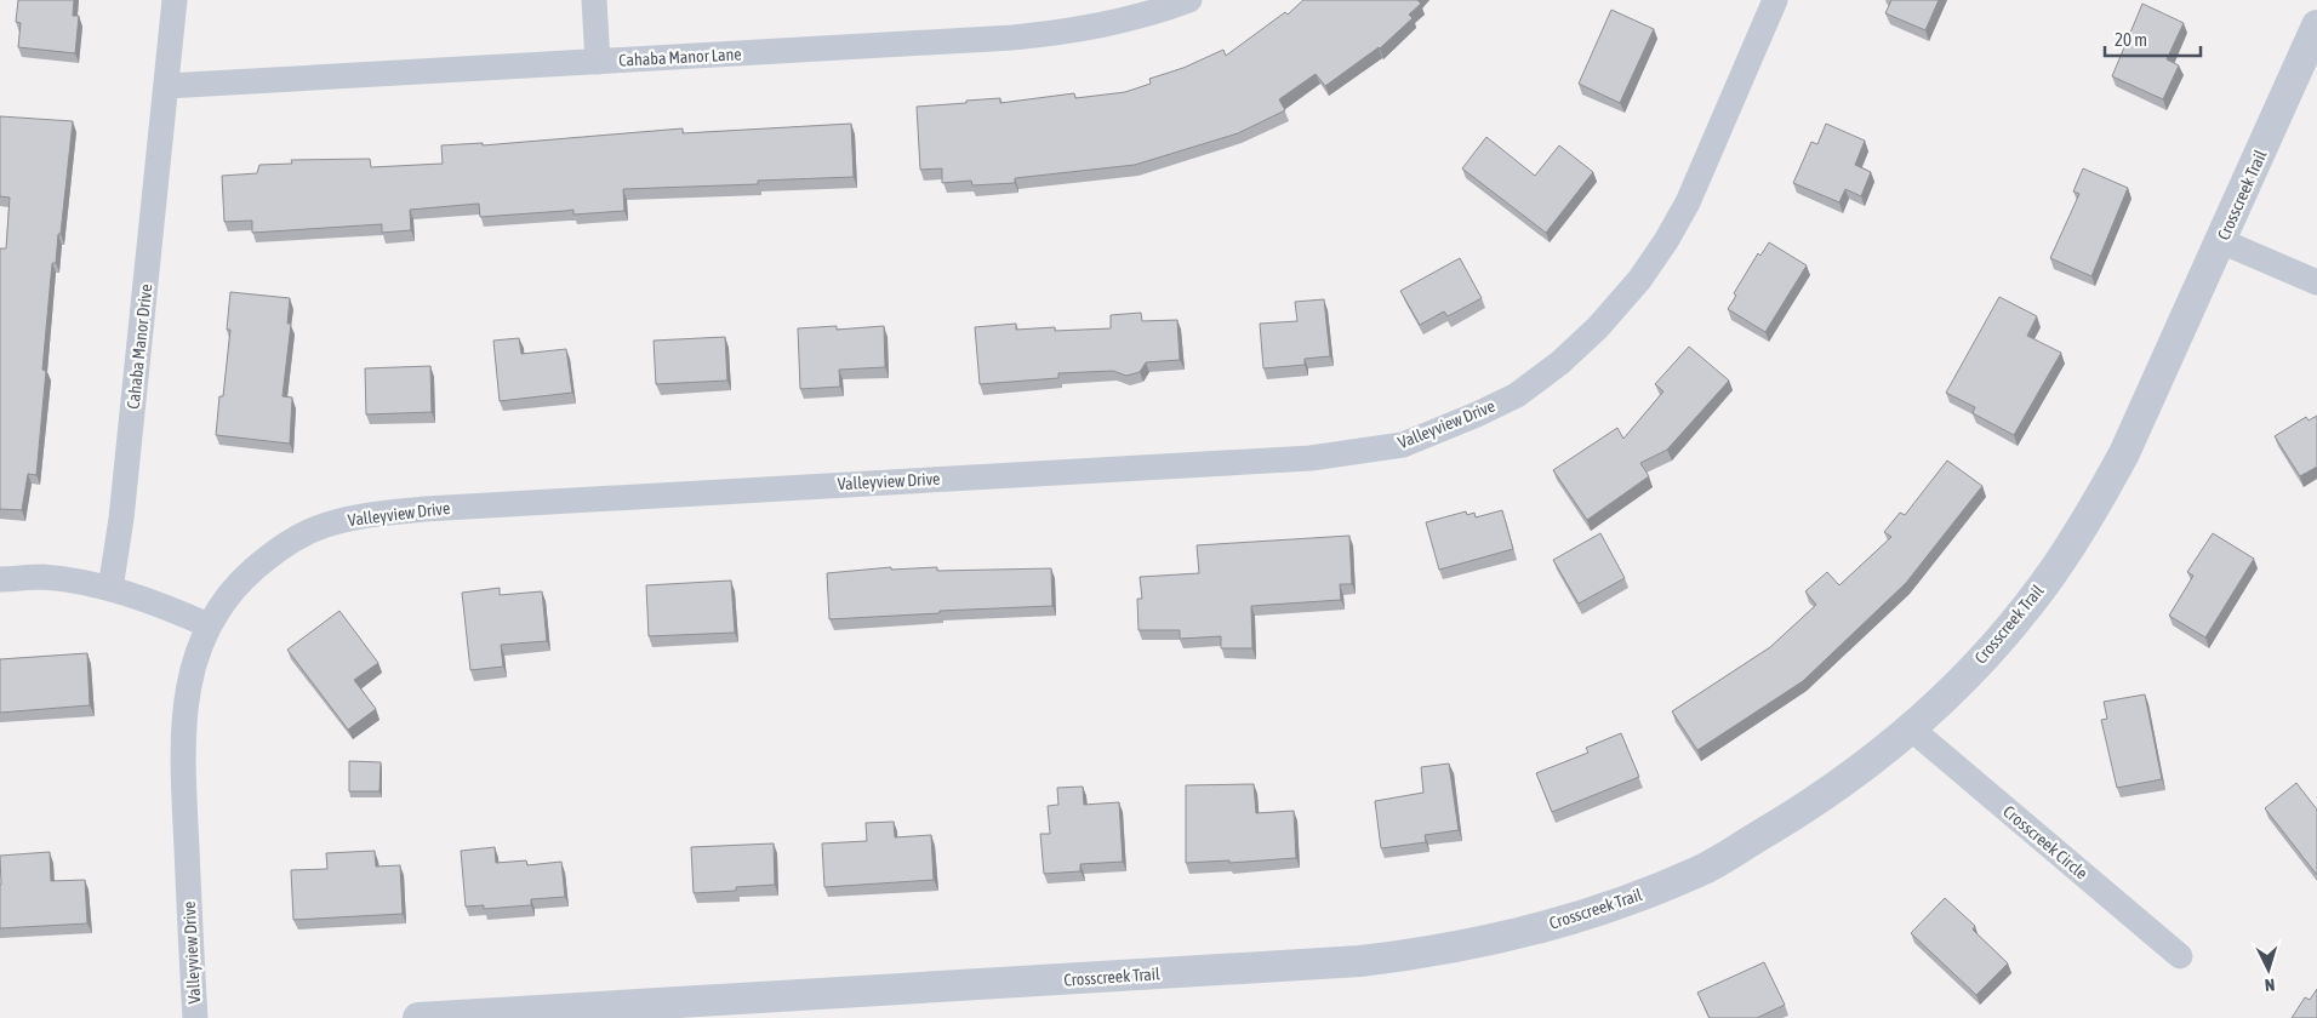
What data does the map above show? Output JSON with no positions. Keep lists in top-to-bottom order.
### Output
{
  "streets": {
    "street": [
      "Cahaba Manor Lane",
      "Crosscreek Trail",
      "Cahaba Manor Drive",
      "Valleyview Drive",
      "Crosscreek Circle"
    ]
  },
  "crossings": [
    ["Cahaba Manor Lane", "Cahaba Manor Drive"],
    ["Crosscreek Trail", "Crosscreek Circle"]
  ],
  "scale_bar": "20 m",
  "north": "bottom"
}
